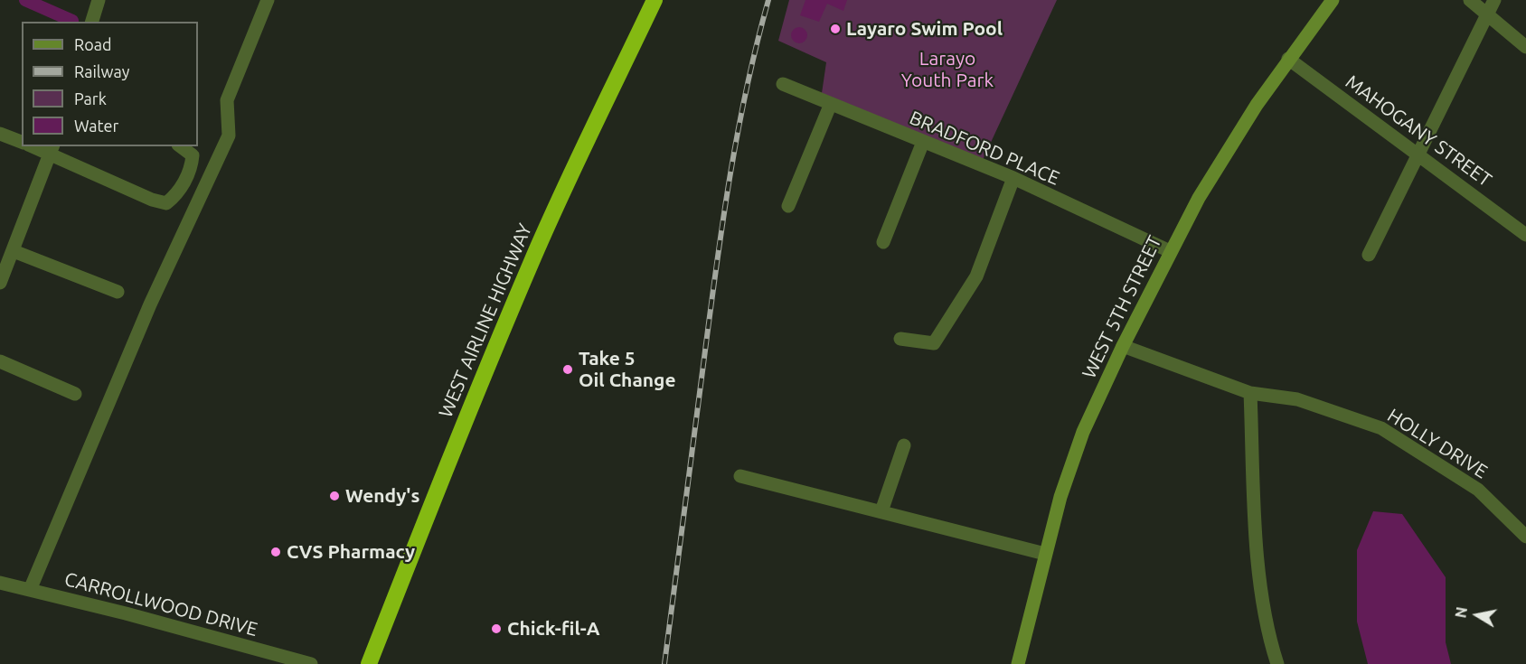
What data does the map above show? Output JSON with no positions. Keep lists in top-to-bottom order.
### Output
{
  "streets": {
    "highway": ["WEST AIRLINE HIGHWAY"],
    "main road": ["WEST 5TH STREET"],
    "street": [
      "MAHOGANY STREET",
      "BRADFORD PLACE",
      "HOLLY DRIVE",
      "CARROLLWOOD DRIVE"
    ]
  },
  "crossings": [
    ["MAHOGANY STREET", "WEST 5TH STREET"],
    ["BRADFORD PLACE", "WEST 5TH STREET"],
    ["WEST 5TH STREET", "HOLLY DRIVE"]
  ],
  "parks": ["Larayo Youth Park"],
  "places": [
    "Layaro Swim Pool",
    "Take 5 Oil Change",
    "Wendy's",
    "CVS Pharmacy",
    "Chick-fil-A"
  ],
  "legend": [
    "Road",
    "Railway",
    "Park",
    "Water"
  ],
  "north": "left"
}
